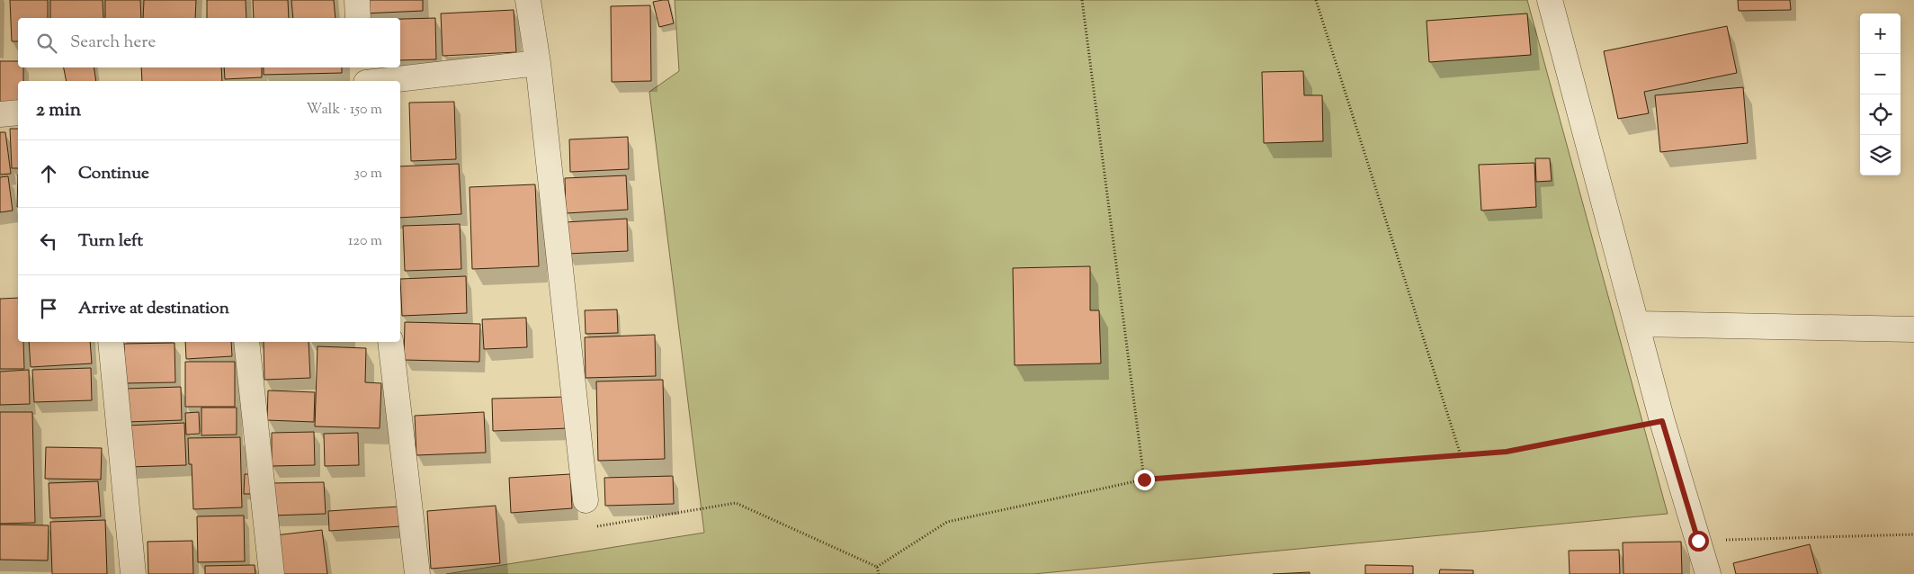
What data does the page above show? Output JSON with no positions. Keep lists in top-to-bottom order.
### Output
{
  "page": {
    "map_buttons": ["+", "−"],
    "search": "Search here",
    "heading": ["2 min", "Walk · 150 m"],
    "list": [
      ["Continue", "30 m"],
      ["Turn left", "120 m"],
      "Arrive at destination"
    ]
  }
}
